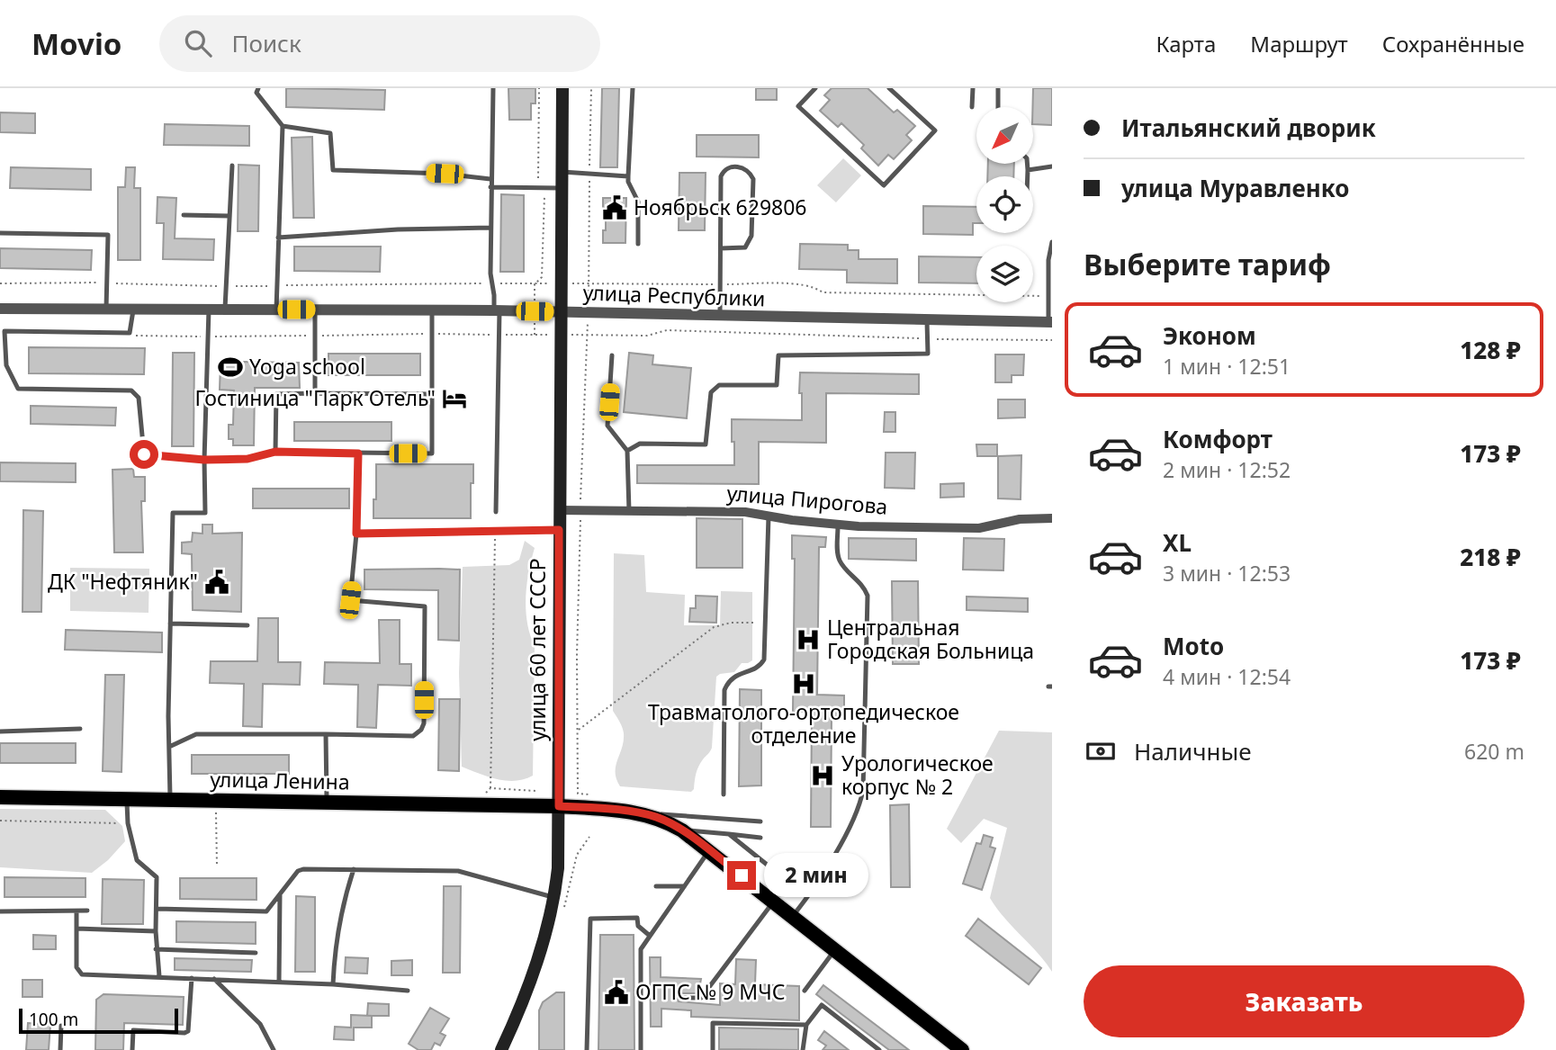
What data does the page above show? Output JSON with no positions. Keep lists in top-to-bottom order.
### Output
{
  "streets": {
    "main road": ["улица 60 лет СССР", "улица Ленина"],
    "street": ["улица Республики", "улица Пирогова"]
  },
  "crossings": [
    ["улица Республики", "улица 60 лет СССР"],
    ["улица Пирогова", "улица 60 лет СССР"],
    ["улица 60 лет СССР", "улица Ленина"]
  ],
  "places": {
    "public building": ["Ноябрьск 629806", "ДК \"Нефтяник\"", "ОГПС № 9 МЧС"],
    "sports": ["Yoga school"],
    "hotel": ["Гостиница \"Парк Отель\""],
    "hospital": ["Центральная Городская Больница", "Травматолого-ортопедическое отделение", "Урологическое корпус № 2"]
  },
  "scale_bar": "100 m",
  "north": "bottom left",
  "page": {
    "header": "Movio",
    "search": "Поиск",
    "nav": ["Карта", "Маршрут", "Сохранённые"],
    "banner": ["Итальянский дворик", "улица Муравленко"],
    "heading": "Выберите тариф",
    "list": [
      {
        "name": "Эконом",
        "note": "1 мин · 12:51",
        "value": "128 ₽"
      },
      {
        "name": "Комфорт",
        "note": "2 мин · 12:52",
        "value": "173 ₽"
      },
      {
        "name": "XL",
        "note": "3 мин · 12:53",
        "value": "218 ₽"
      },
      {
        "name": "Moto",
        "note": "4 мин · 12:54",
        "value": "173 ₽"
      }
    ],
    "pay": ["Наличные", "620 m"],
    "bubble": "2 мин",
    "buttons": "Заказать",
    "scale": "100 m"
  }
}
